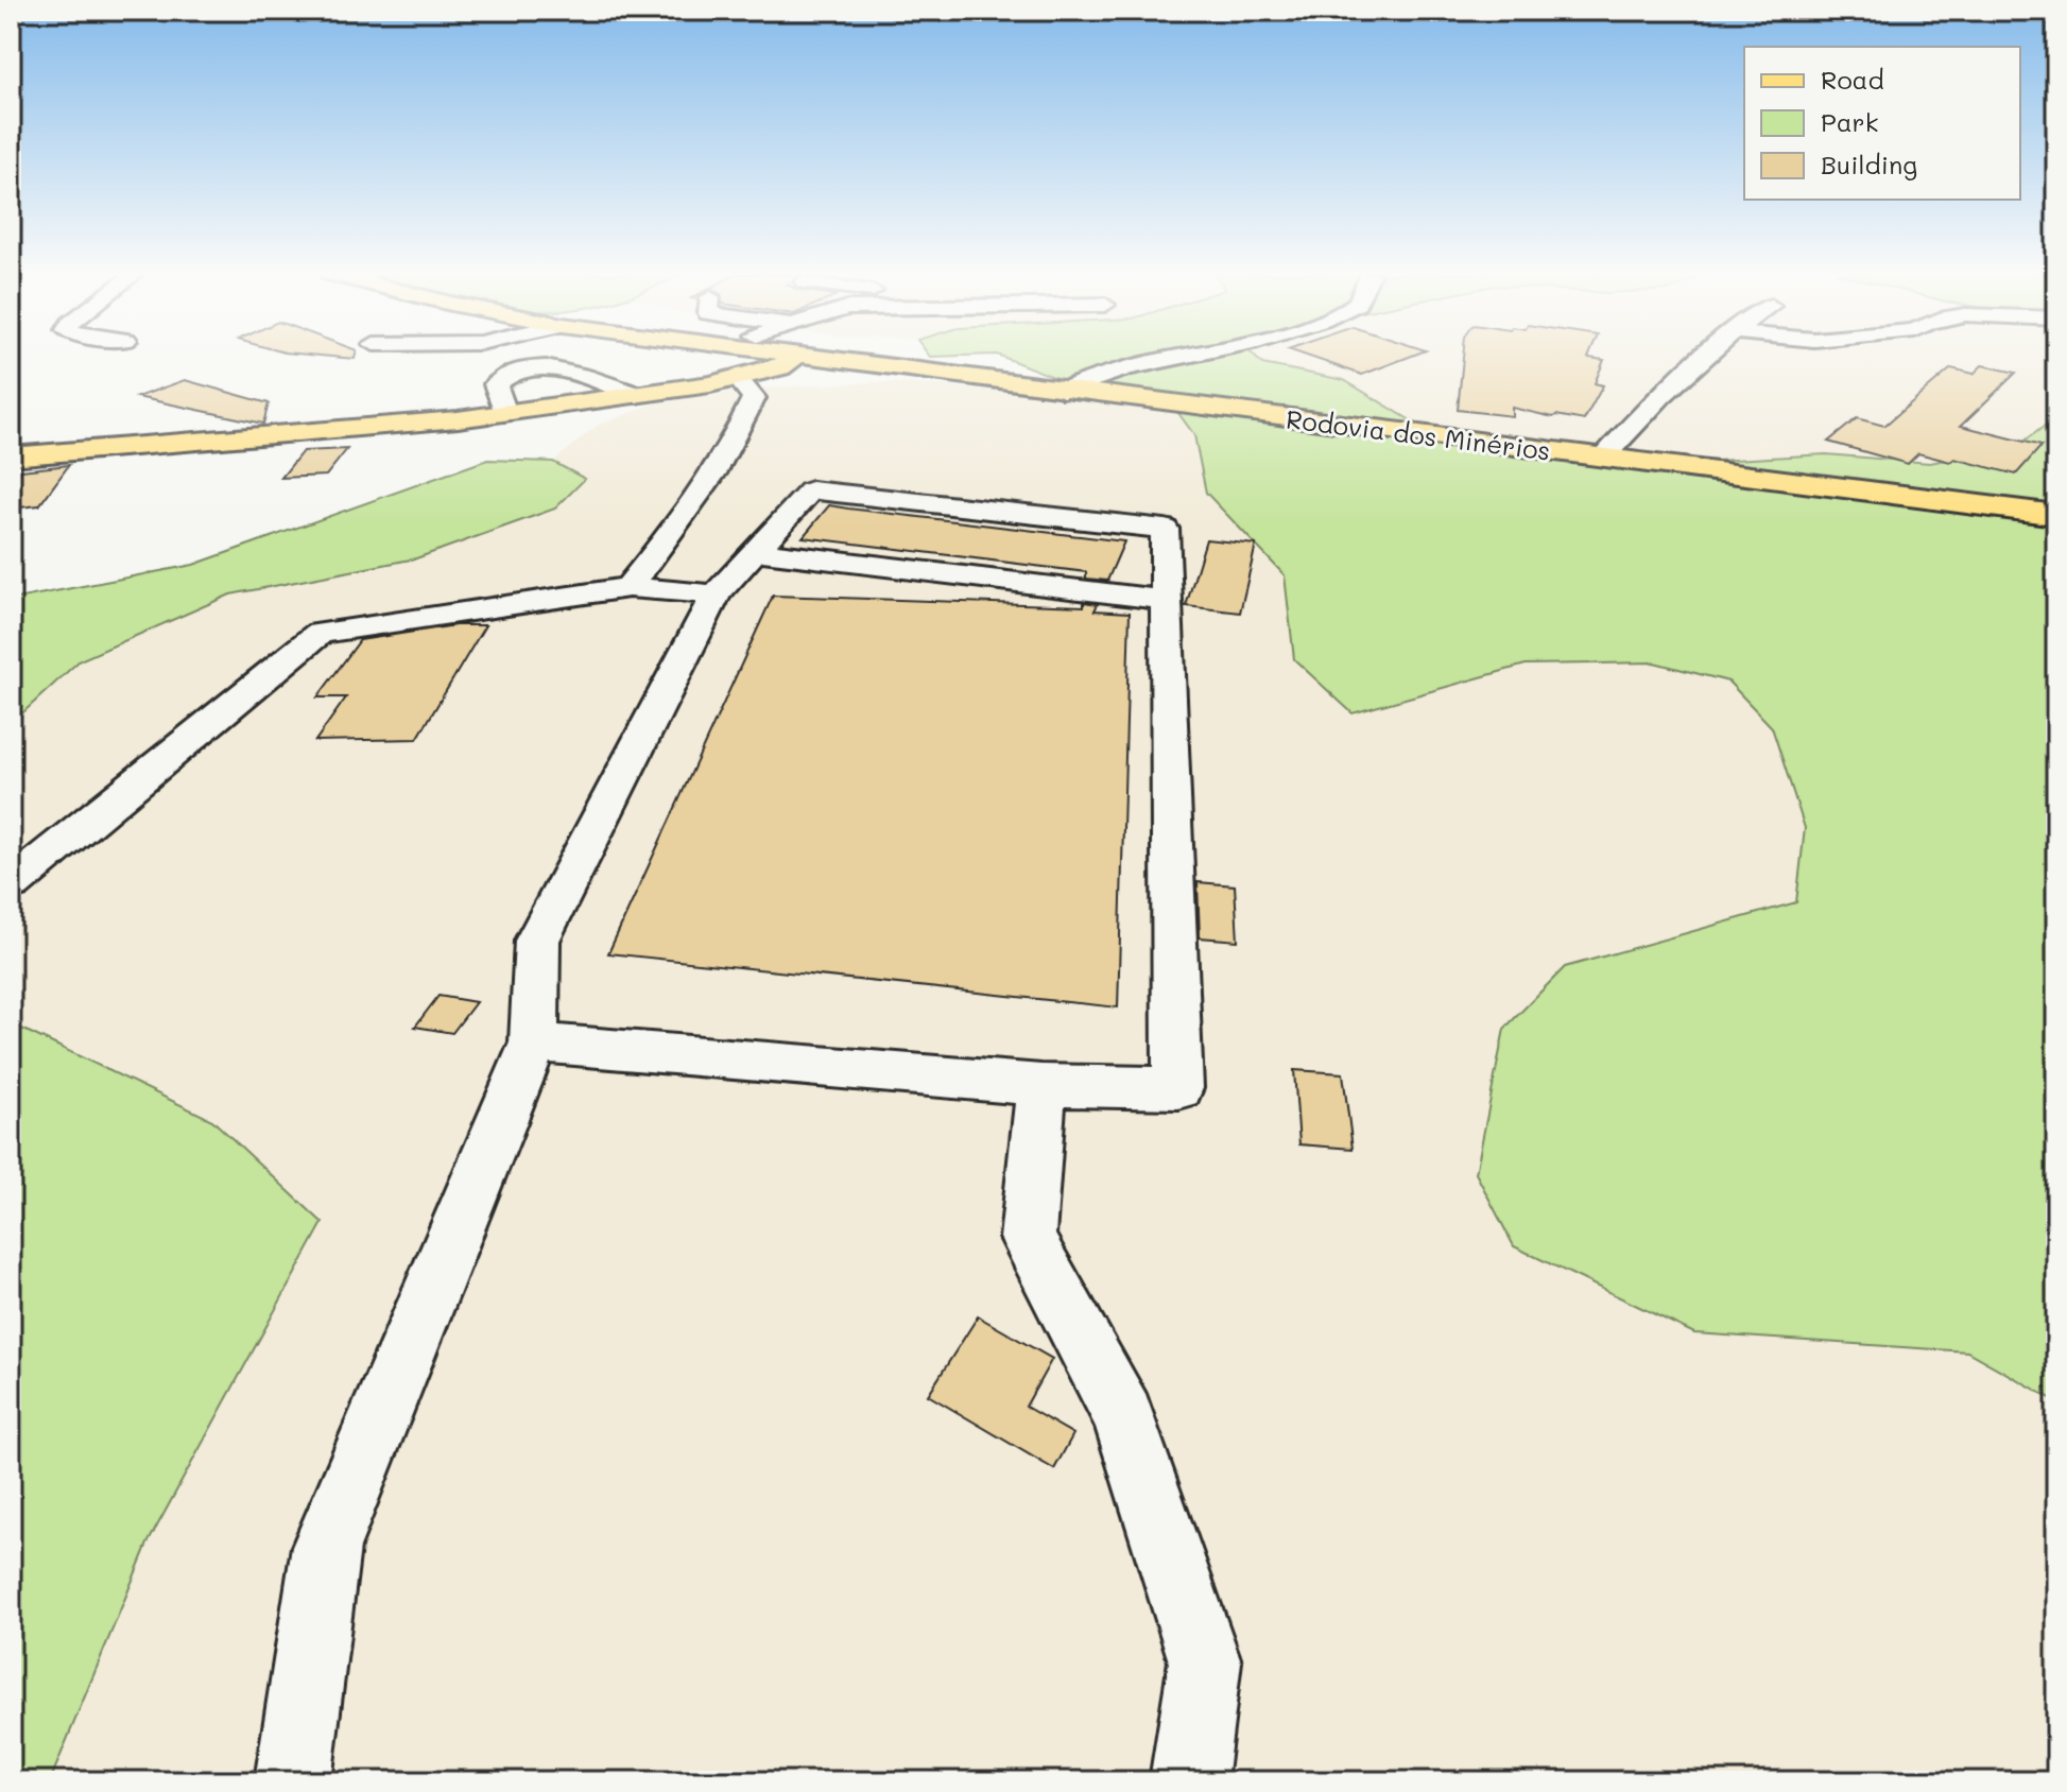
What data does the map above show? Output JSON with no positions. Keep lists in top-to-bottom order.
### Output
{
  "streets": {
    "main road": ["Rodovia dos Minérios"]
  },
  "legend": ["Road", "Park", "Building"]
}
